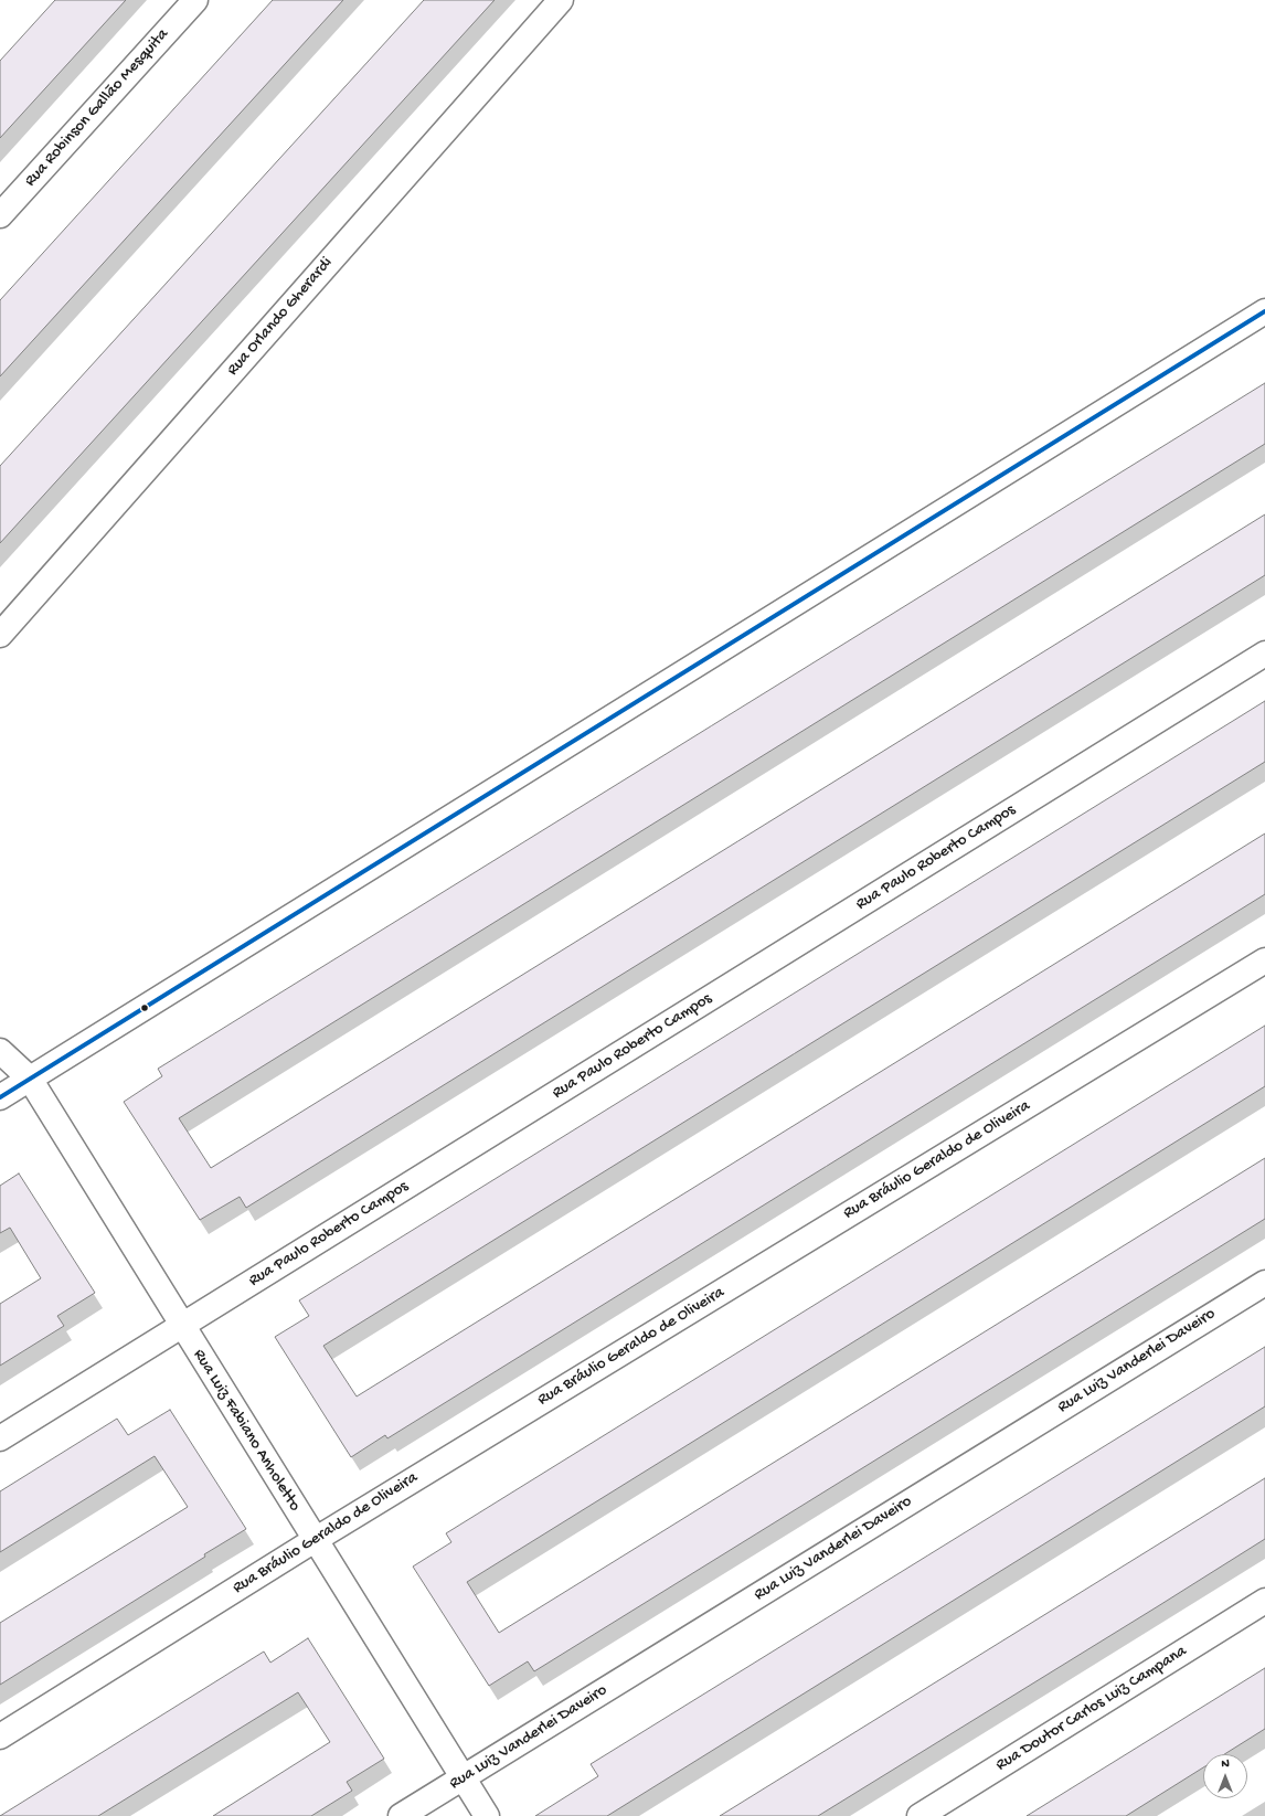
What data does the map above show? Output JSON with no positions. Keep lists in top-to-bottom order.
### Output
{
  "streets": {
    "street": [
      "Rua Robinson Gallão Mesquita",
      "Rua Orlando Gherardi",
      "Rua Paulo Roberto Campos",
      "Rua Bráulio Geraldo de Oliveira",
      "Rua Luiz Vanderlei Daveiro",
      "Rua Luiz Fabiano Anholetto",
      "Rua Doutor Carlos Luiz Campana"
    ]
  },
  "crossings": [
    ["Rua Paulo Roberto Campos", "Rua Luiz Fabiano Anholetto"],
    ["Rua Bráulio Geraldo de Oliveira", "Rua Luiz Fabiano Anholetto"],
    ["Rua Luiz Vanderlei Daveiro", "Rua Luiz Fabiano Anholetto"]
  ],
  "north": "top"
}
